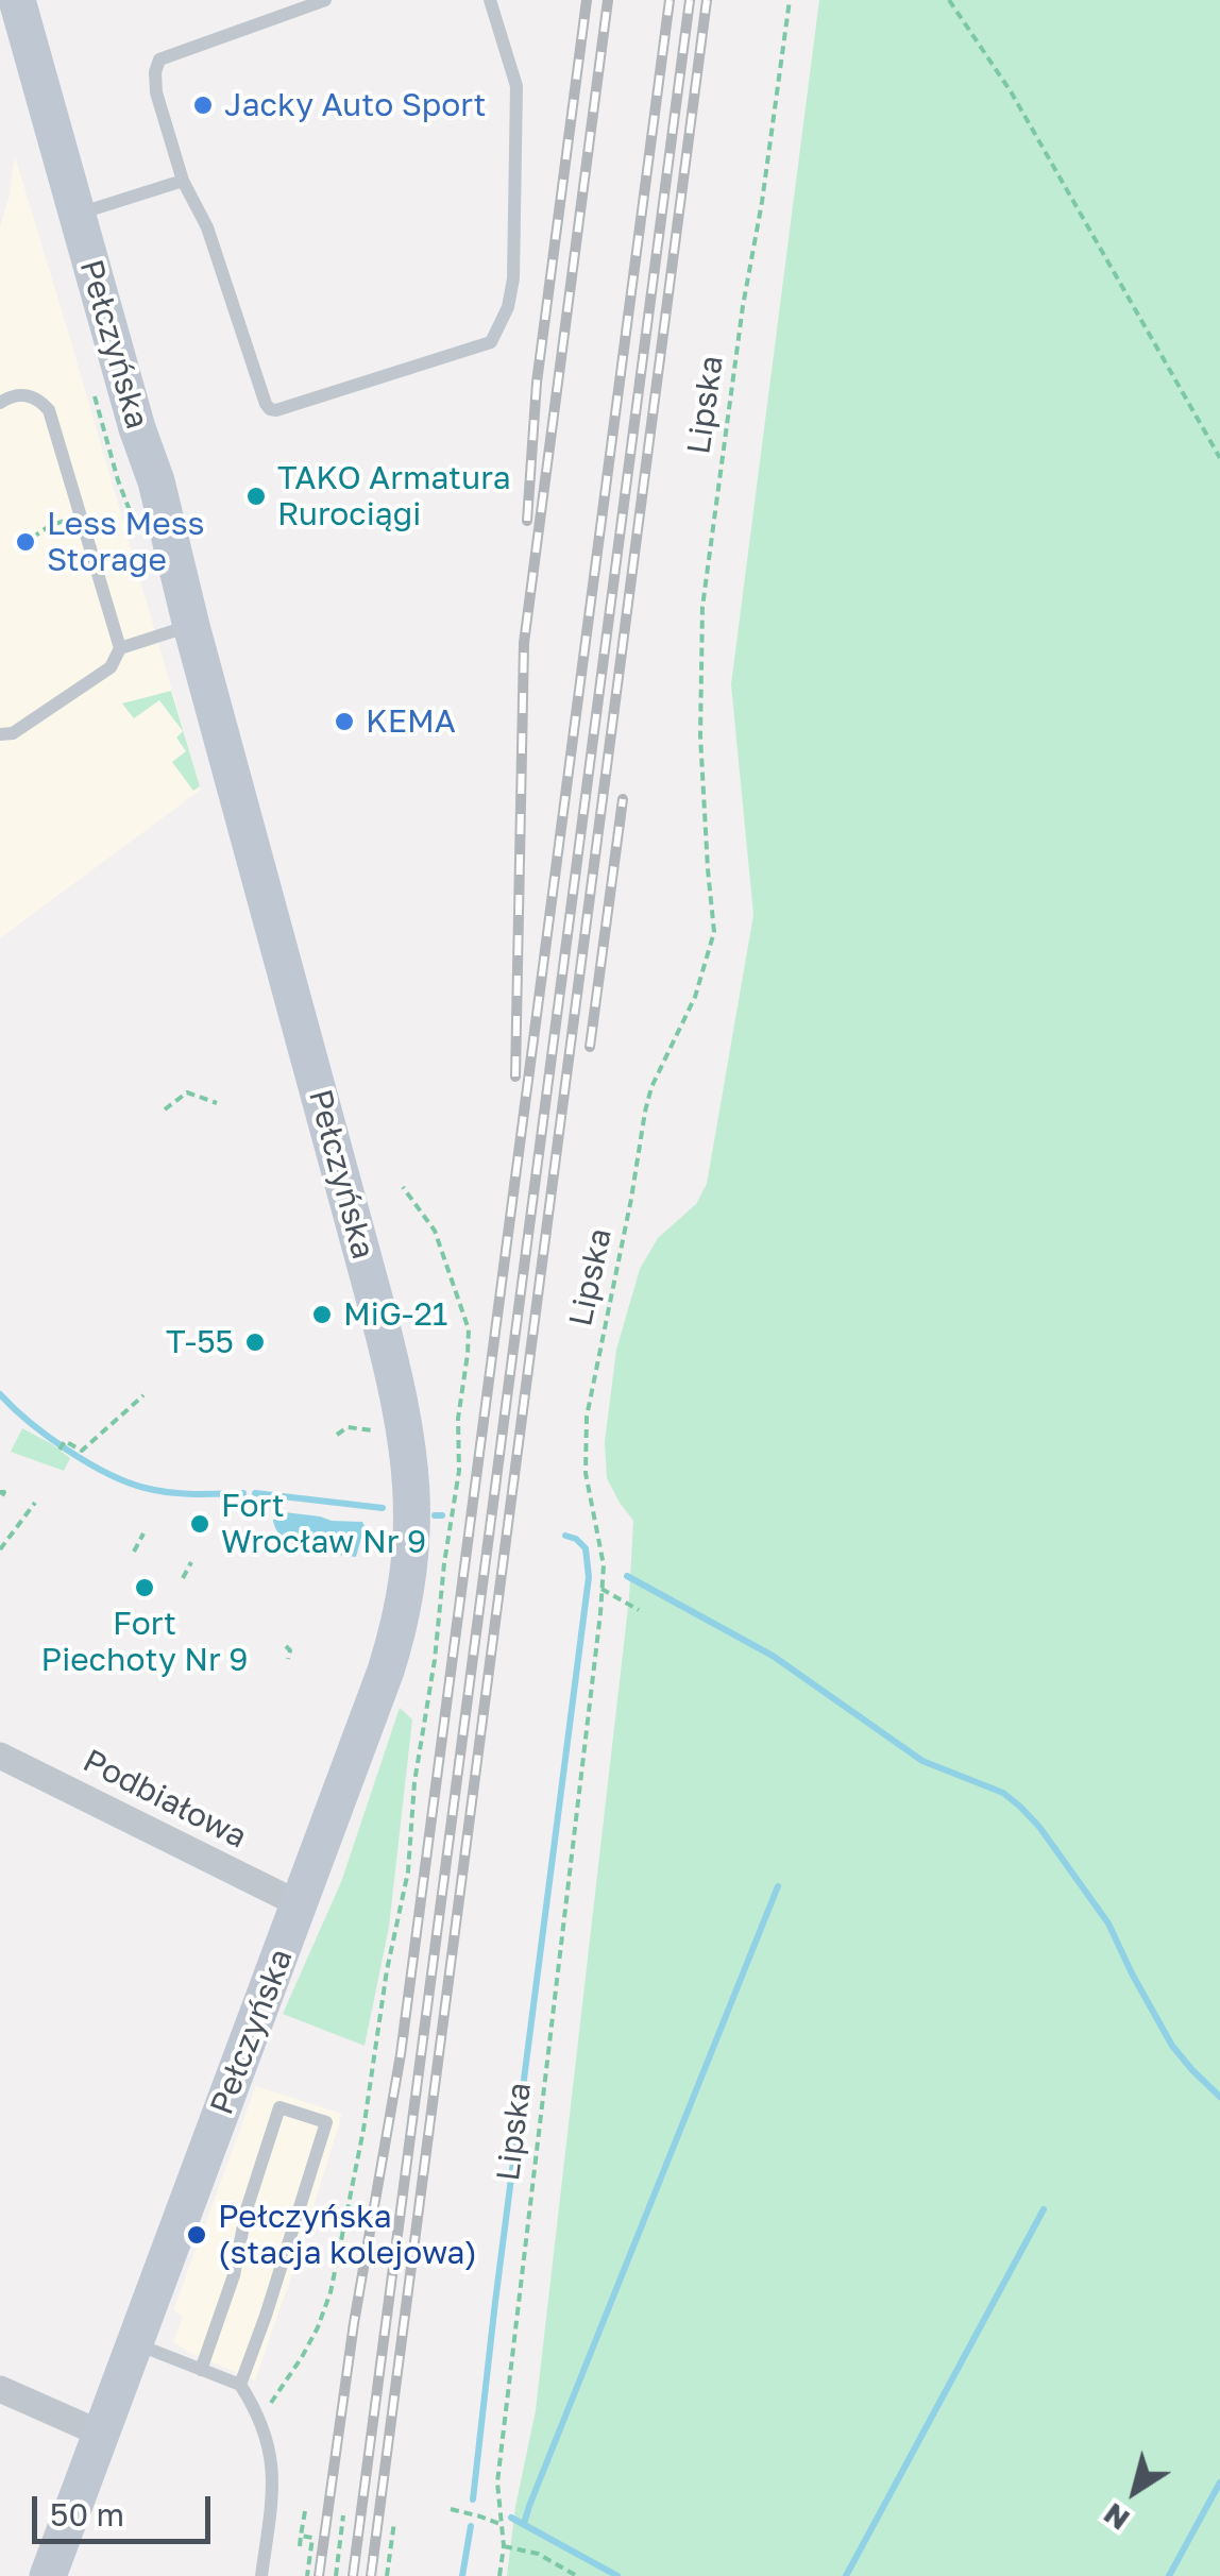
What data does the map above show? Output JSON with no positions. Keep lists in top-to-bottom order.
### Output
{
  "streets": {
    "main road": ["Pełczyńska"],
    "street": ["Podbiałowa"],
    "path": ["Lipska"]
  },
  "crossings": [
    ["Pełczyńska", "Podbiałowa"]
  ],
  "places": [
    "Jacky Auto Sport",
    "TAKO Armatura Rurociągi",
    "Less Mess Storage",
    "KEMA",
    "MiG-21",
    "T-55",
    "Fort Wrocław Nr 9",
    "Fort Piechoty Nr 9",
    "Pełczyńska (stacja kolejowa)"
  ],
  "scale_bar": "50 m",
  "north": "bottom left"
}
